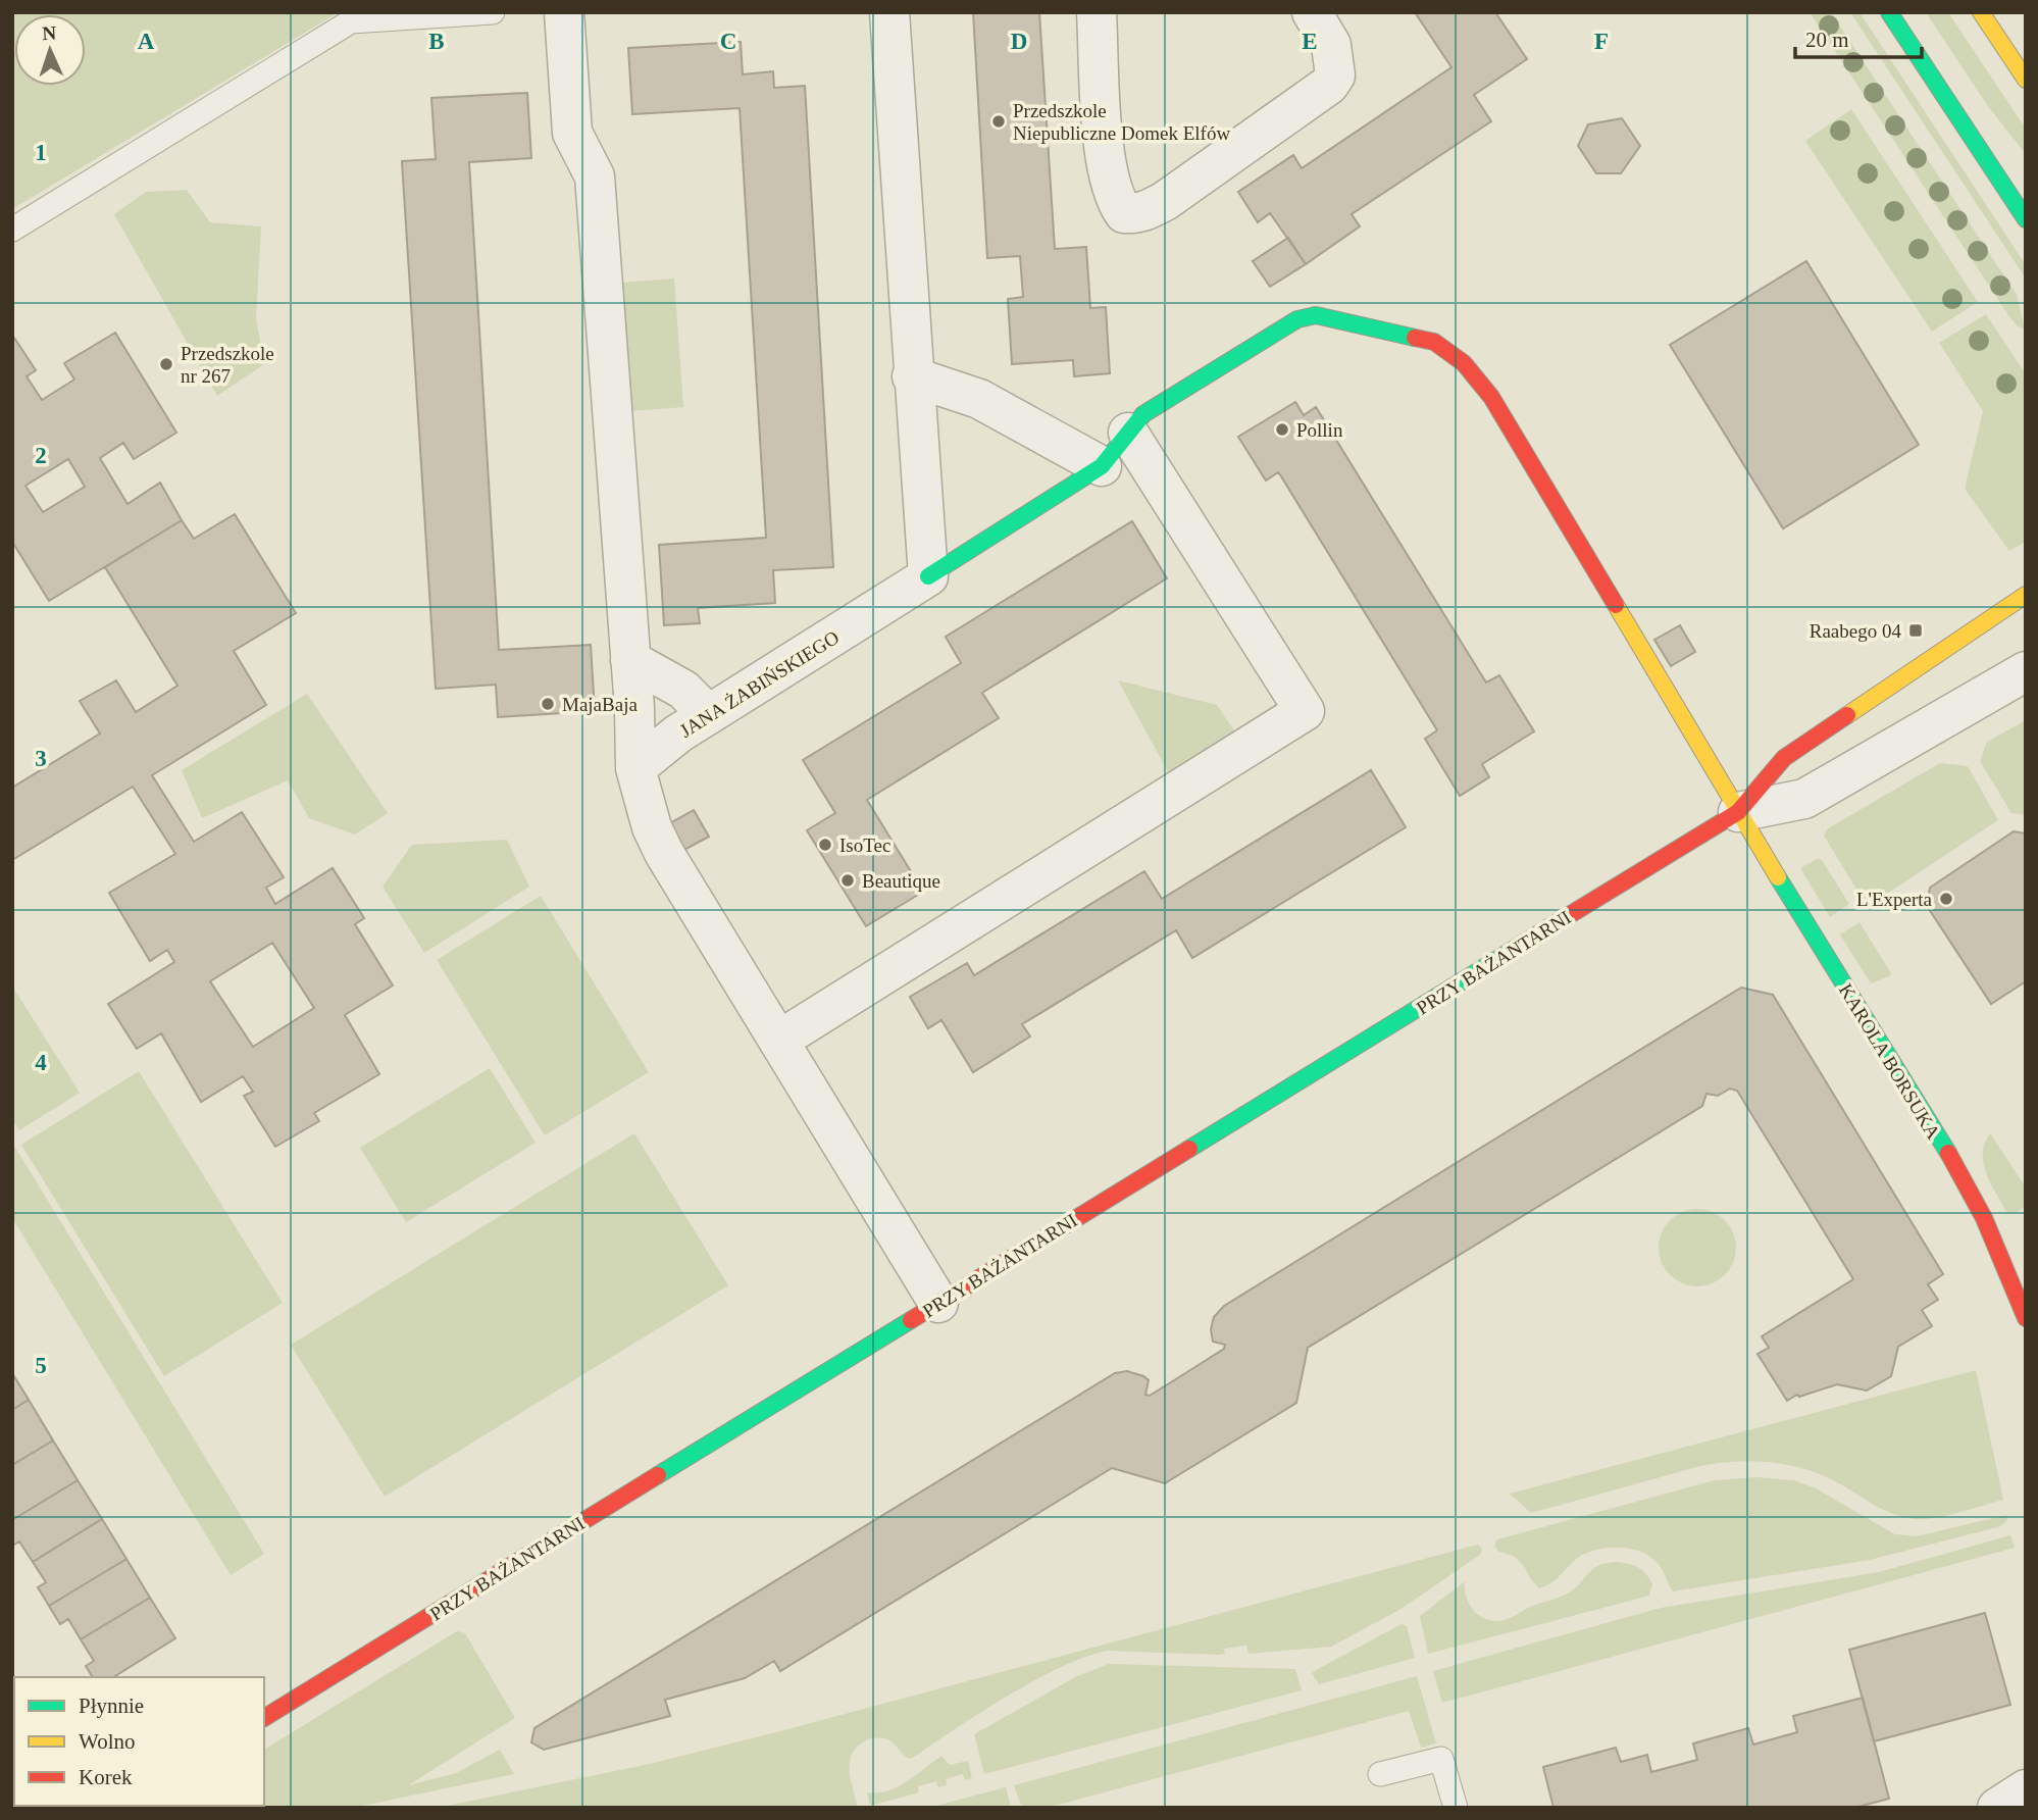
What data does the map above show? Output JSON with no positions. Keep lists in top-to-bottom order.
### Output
{
  "streets": {
    "street": ["JANA ŻABIŃSKIEGO", "PRZY BAŻANTARNI", "KAROLA BORSUKA"]
  },
  "crossings": [
    ["JANA ŻABIŃSKIEGO", "KAROLA BORSUKA"],
    ["PRZY BAŻANTARNI", "KAROLA BORSUKA"]
  ],
  "places": {
    "other": [
      "Przedszkole Niepubliczne Domek Elfów",
      "Przedszkole nr 267",
      "Pollin",
      "MajaBaja",
      "IsoTec",
      "Beautique",
      "L'Experta"
    ],
    "transit": ["Raabego 04"]
  },
  "legend": ["Płynnie", "Wolno", "Korek"],
  "scale_bar": "20 m",
  "north": "top",
  "grid": {
    "columns": [
      "A",
      "B",
      "C",
      "D",
      "E",
      "F"
    ],
    "rows": [
      "1",
      "2",
      "3",
      "4",
      "5"
    ]
  }
}
